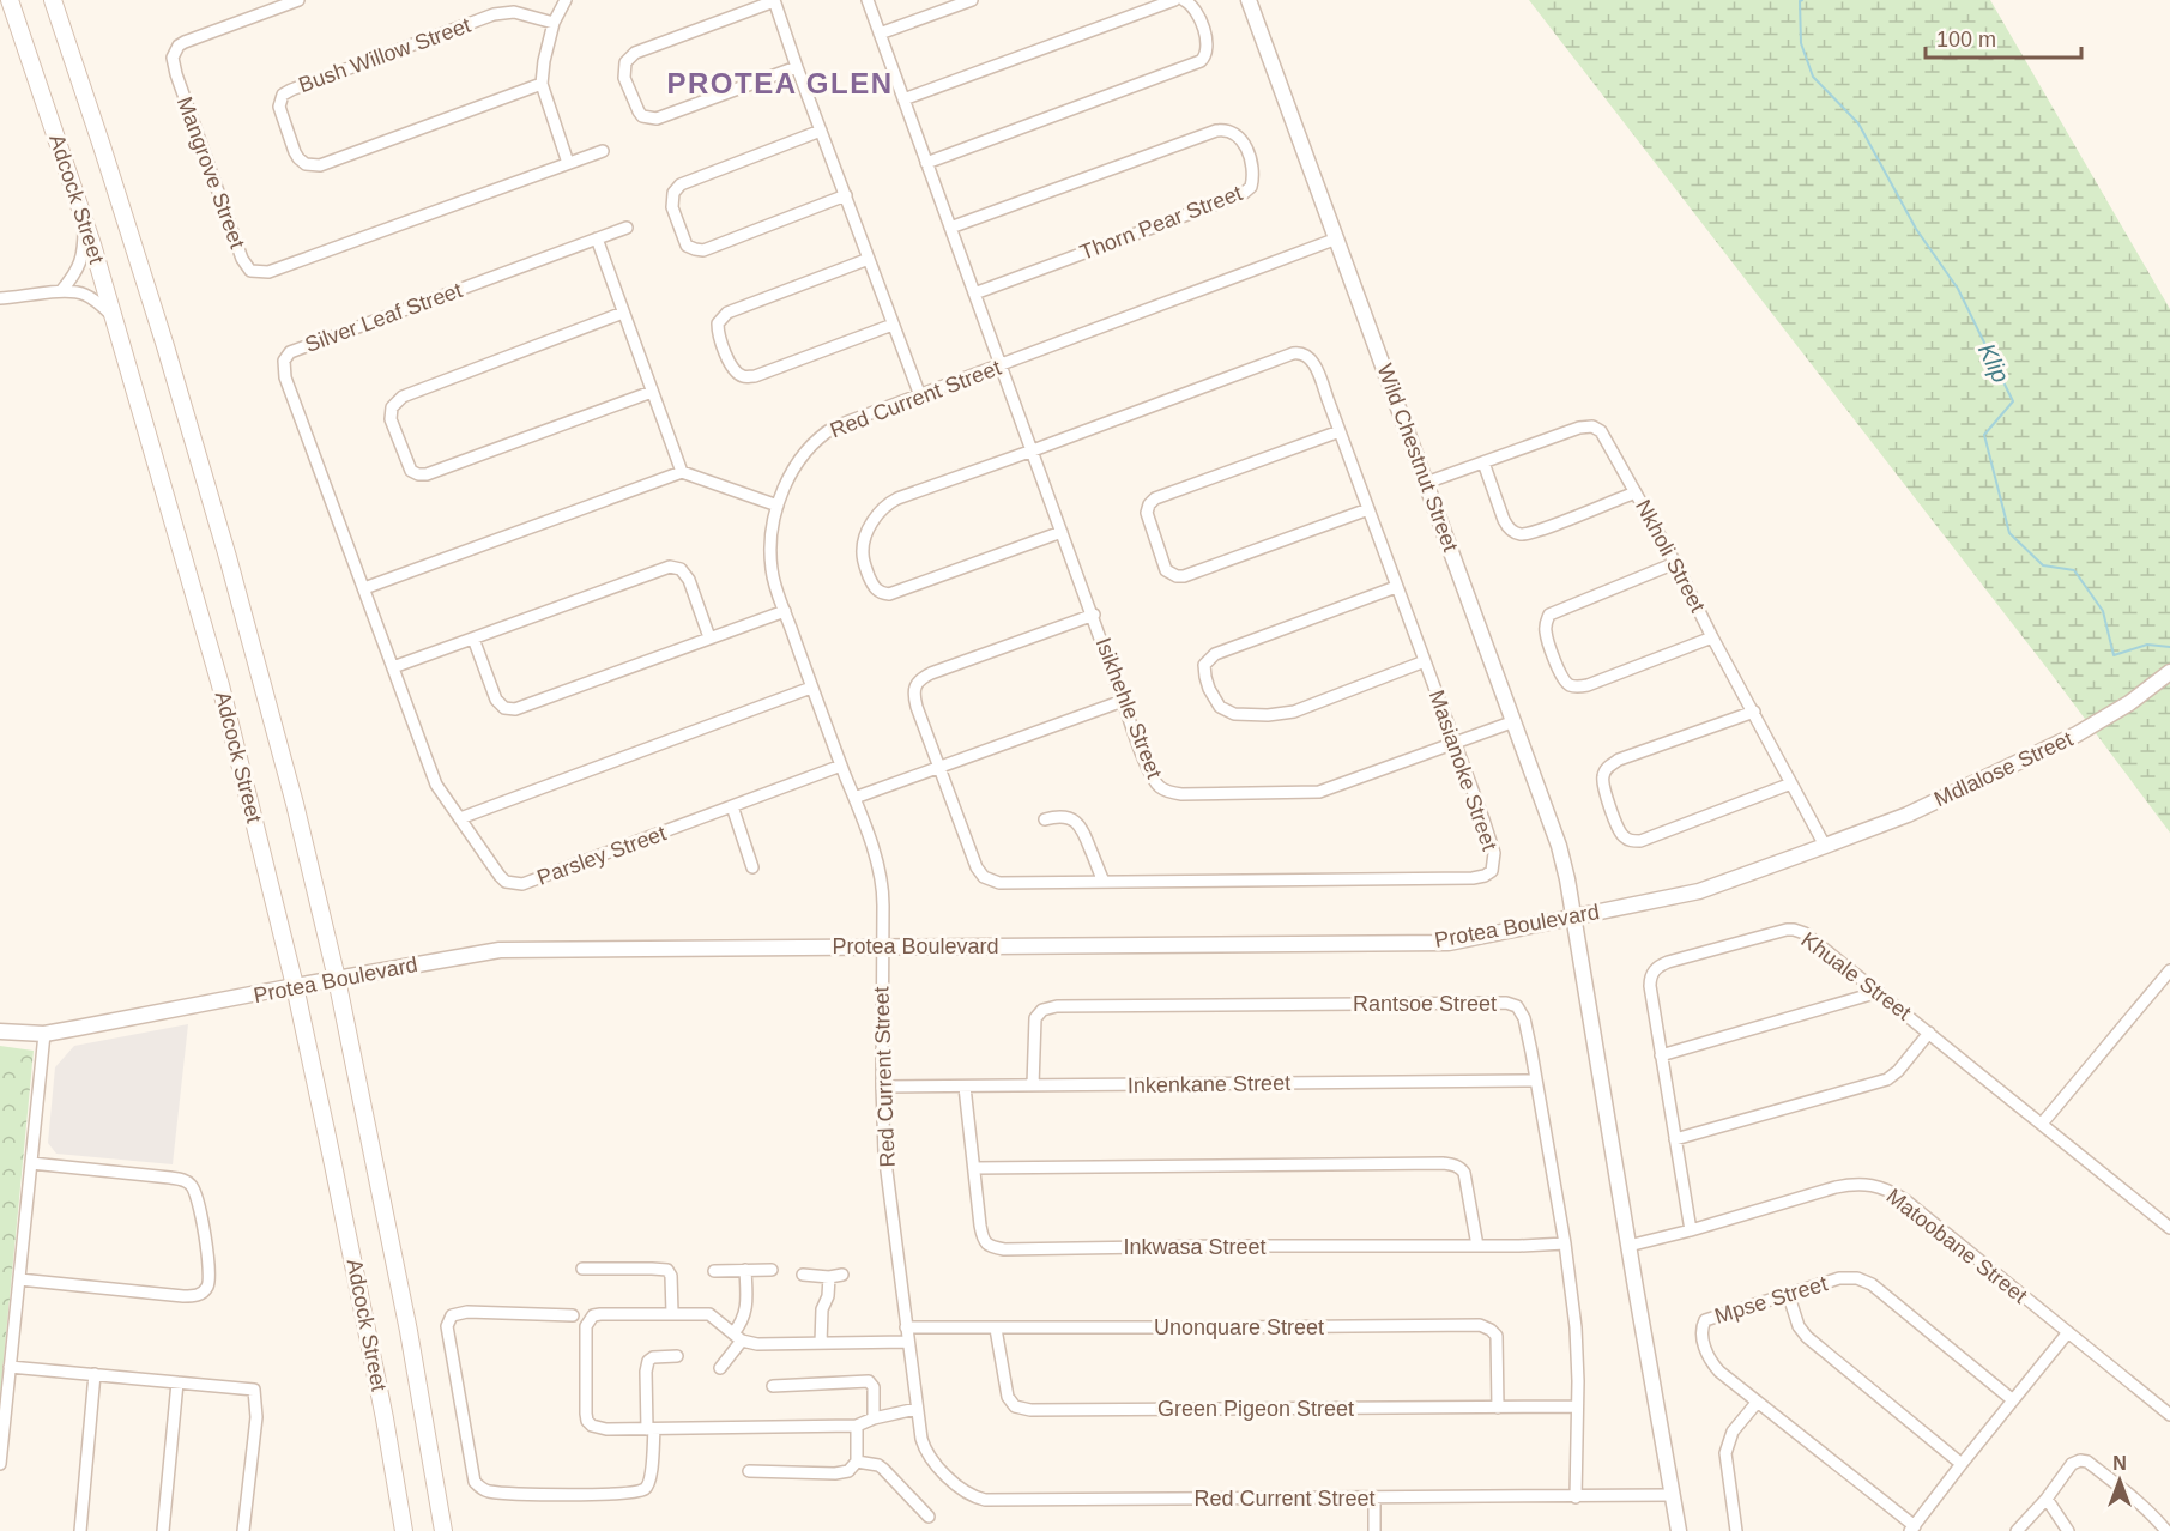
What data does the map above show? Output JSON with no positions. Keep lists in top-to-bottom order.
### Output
{
  "streets": {
    "main road": ["Adcock Street"],
    "street": [
      "Bush Willow Street",
      "Mangrove Street",
      "Thorn Pear Street",
      "Silver Leaf Street",
      "Red Current Street",
      "Wild Chestnut Street",
      "Nkholi Street",
      "Isikhehle Street",
      "Mdlalose Street",
      "Masianoke Street",
      "Parsley Street",
      "Protea Boulevard",
      "Khuale Street",
      "Rantsoe Street",
      "Inkenkane Street",
      "Matoobane Street",
      "Inkwasa Street",
      "Mpse Street",
      "Unonquare Street",
      "Green Pigeon Street"
    ]
  },
  "crossings": [
    ["Adcock Street", "Protea Boulevard"],
    ["Thorn Pear Street", "Isikhehle Street"],
    ["Silver Leaf Street", "Parsley Street"],
    ["Red Current Street", "Wild Chestnut Street"],
    ["Red Current Street", "Isikhehle Street"],
    ["Red Current Street", "Parsley Street"],
    ["Red Current Street", "Protea Boulevard"],
    ["Red Current Street", "Rantsoe Street"],
    ["Red Current Street", "Inkenkane Street"],
    ["Red Current Street", "Unonquare Street"],
    ["Wild Chestnut Street", "Nkholi Street"],
    ["Wild Chestnut Street", "Isikhehle Street"],
    ["Wild Chestnut Street", "Protea Boulevard"],
    ["Wild Chestnut Street", "Matoobane Street"],
    ["Nkholi Street", "Mdlalose Street"],
    ["Nkholi Street", "Protea Boulevard"],
    ["Isikhehle Street", "Masianoke Street"],
    ["Mdlalose Street", "Protea Boulevard"],
    ["Khuale Street", "Matoobane Street"],
    ["Rantsoe Street", "Inkenkane Street"],
    ["Rantsoe Street", "Inkwasa Street"],
    ["Rantsoe Street", "Green Pigeon Street"],
    ["Inkenkane Street", "Inkwasa Street"],
    ["Unonquare Street", "Green Pigeon Street"]
  ],
  "districts": ["PROTEA GLEN"],
  "water": ["Klip"],
  "scale_bar": "100 m",
  "north": "top"
}
